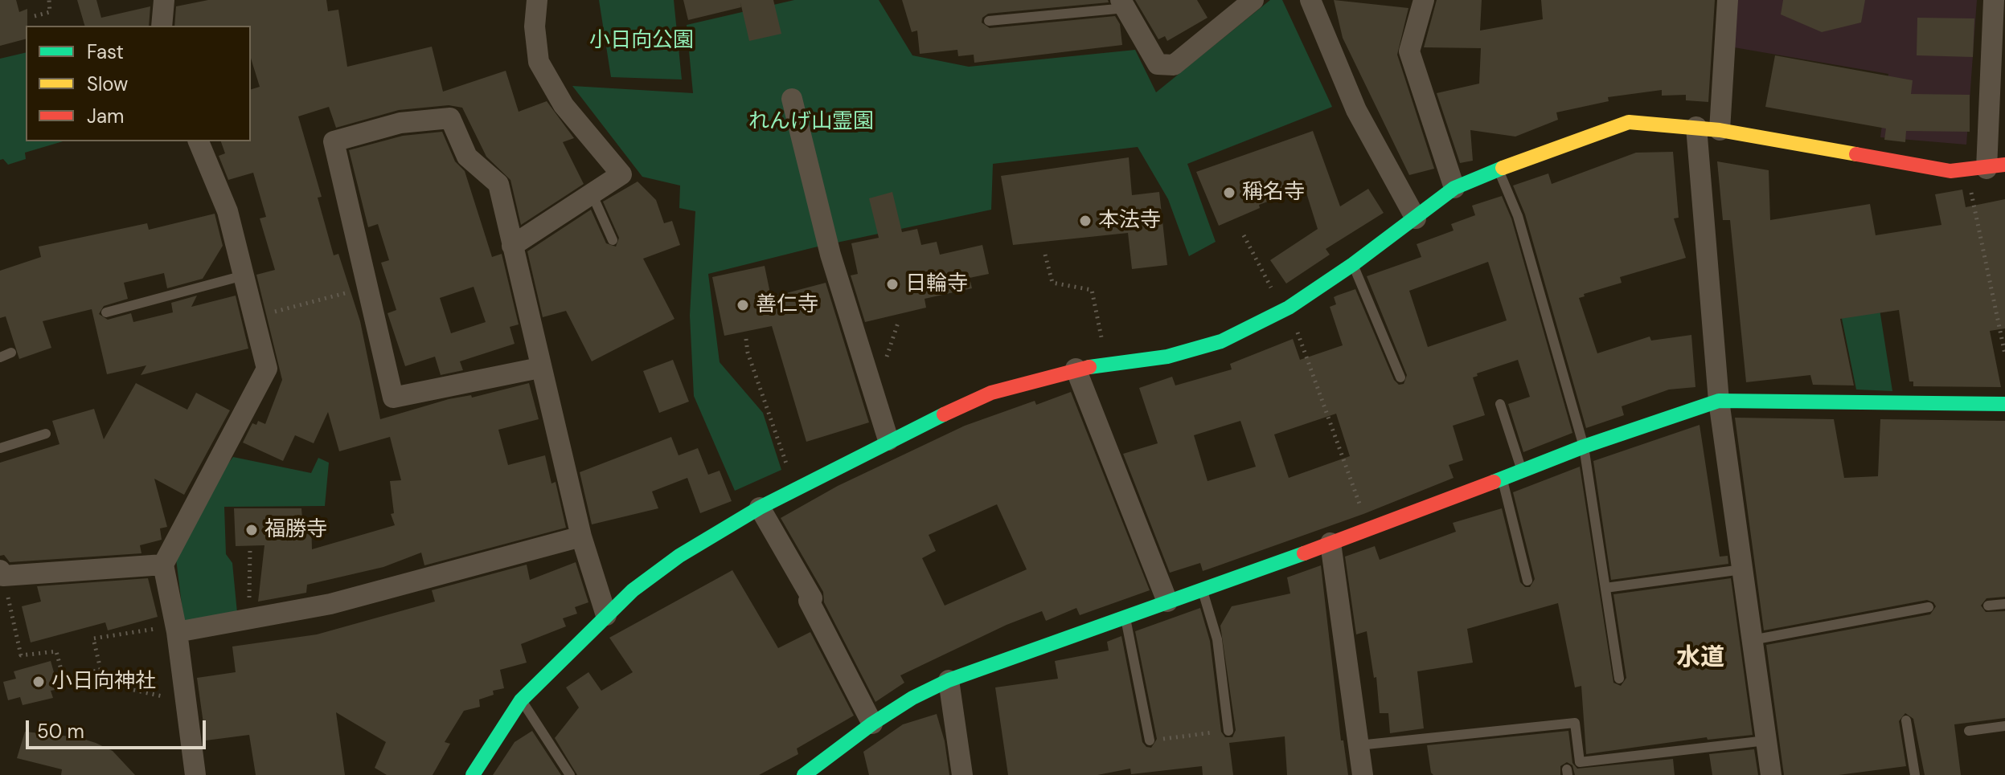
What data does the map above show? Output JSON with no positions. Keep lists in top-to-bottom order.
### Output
{
  "districts": ["水道"],
  "parks": ["小日向公園", "れんげ山霊園"],
  "places": [
    "稱名寺",
    "本法寺",
    "日輪寺",
    "善仁寺",
    "福勝寺",
    "小日向神社"
  ],
  "legend": ["Fast", "Slow", "Jam"],
  "scale_bar": "50 m"
}
